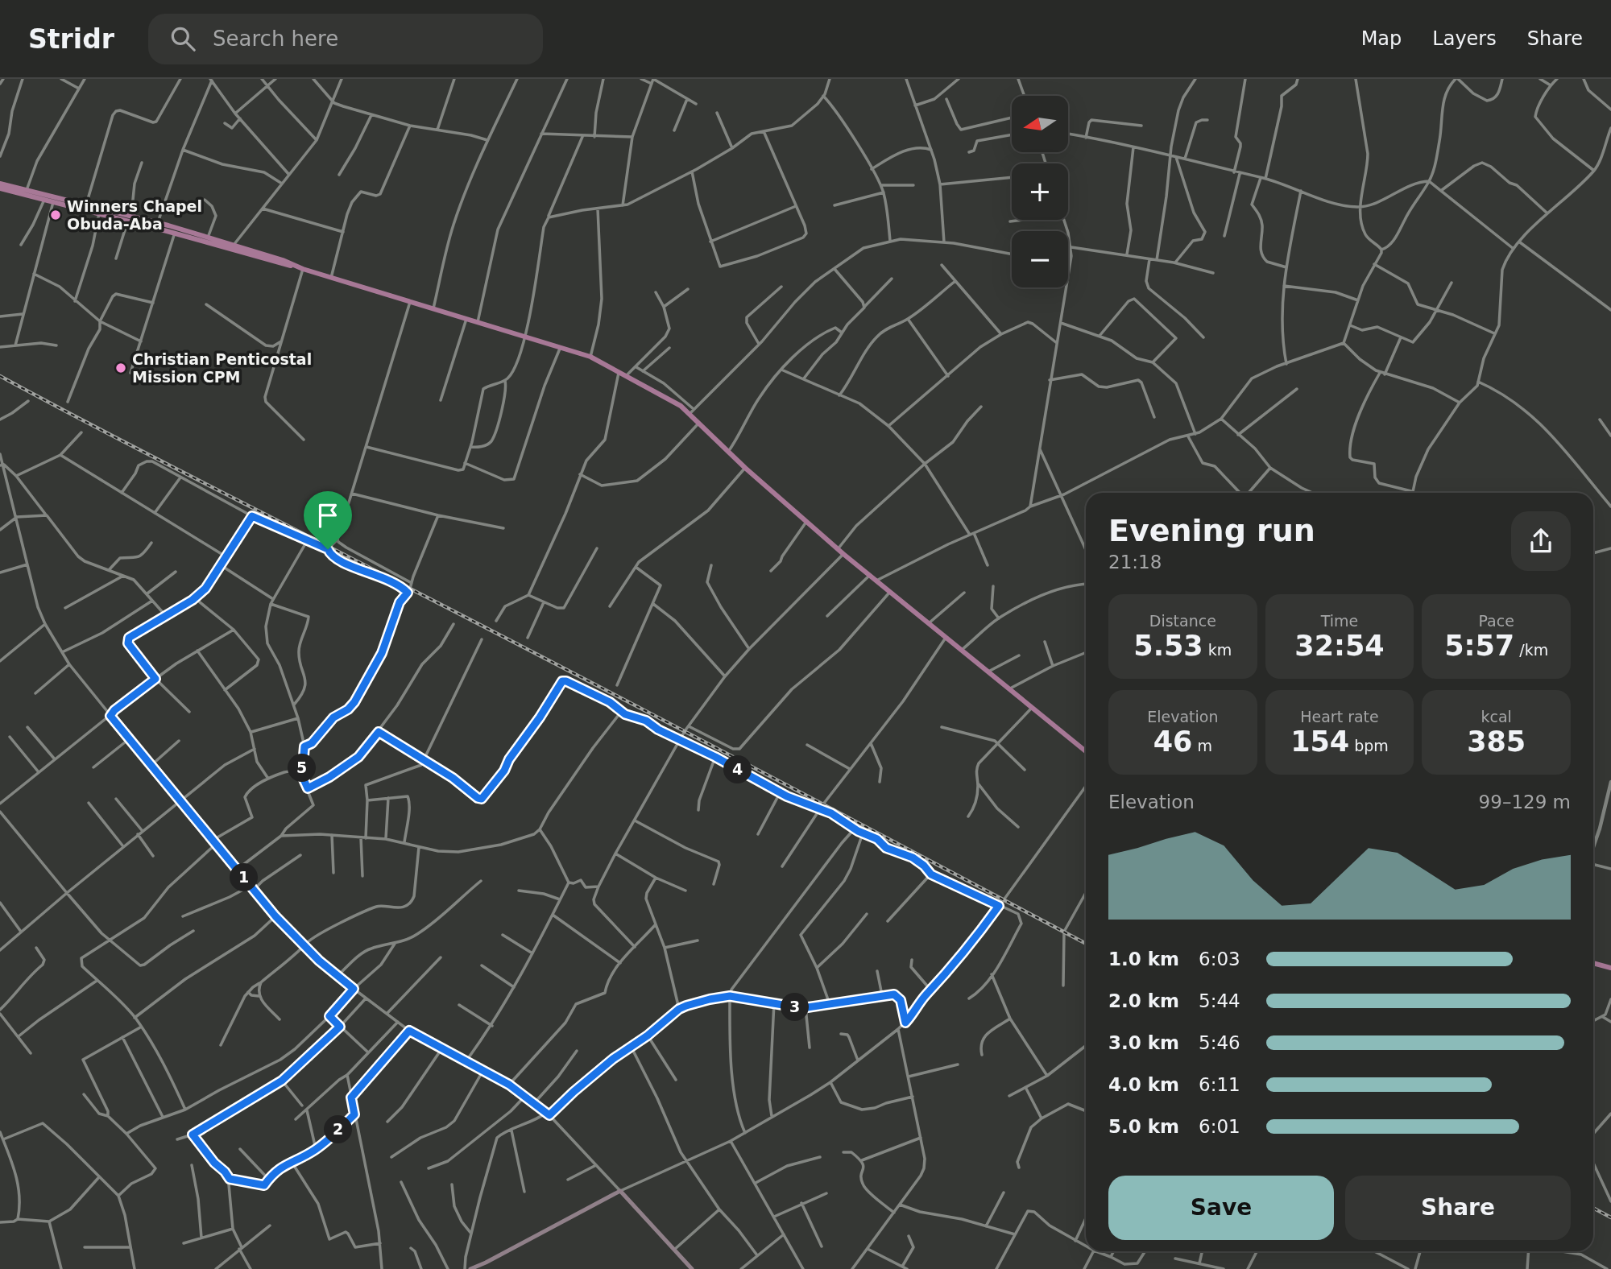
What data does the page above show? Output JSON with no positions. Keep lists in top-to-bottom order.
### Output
{
  "places": ["Winners Chapel Obuda-Aba", "Christian Penticostal Mission CPM"],
  "north": "left",
  "page": {
    "header": "Stridr",
    "search": "Search here",
    "nav": ["Map", "Layers", "Share"],
    "map_buttons": ["+", "−"],
    "heading": ["Evening run", "21:18"],
    "stats": [
      ["Distance", "5.53 km"],
      ["Time", "32:54"],
      ["Pace", "5:57 /km"],
      ["Elevation", "46 m"],
      ["Heart rate", "154 bpm"],
      ["kcal", "385"]
    ],
    "pins": [
      "5",
      "4",
      "1",
      "3",
      "2"
    ],
    "chart": ["Elevation", "99–129 m"],
    "list": [
      {
        "name": "1.0 km",
        "note": "6:03"
      },
      {
        "name": "2.0 km",
        "note": "5:44"
      },
      {
        "name": "3.0 km",
        "note": "5:46"
      },
      {
        "name": "4.0 km",
        "note": "6:11"
      },
      {
        "name": "5.0 km",
        "note": "6:01"
      }
    ],
    "buttons": ["Save", "Share"]
  }
}
